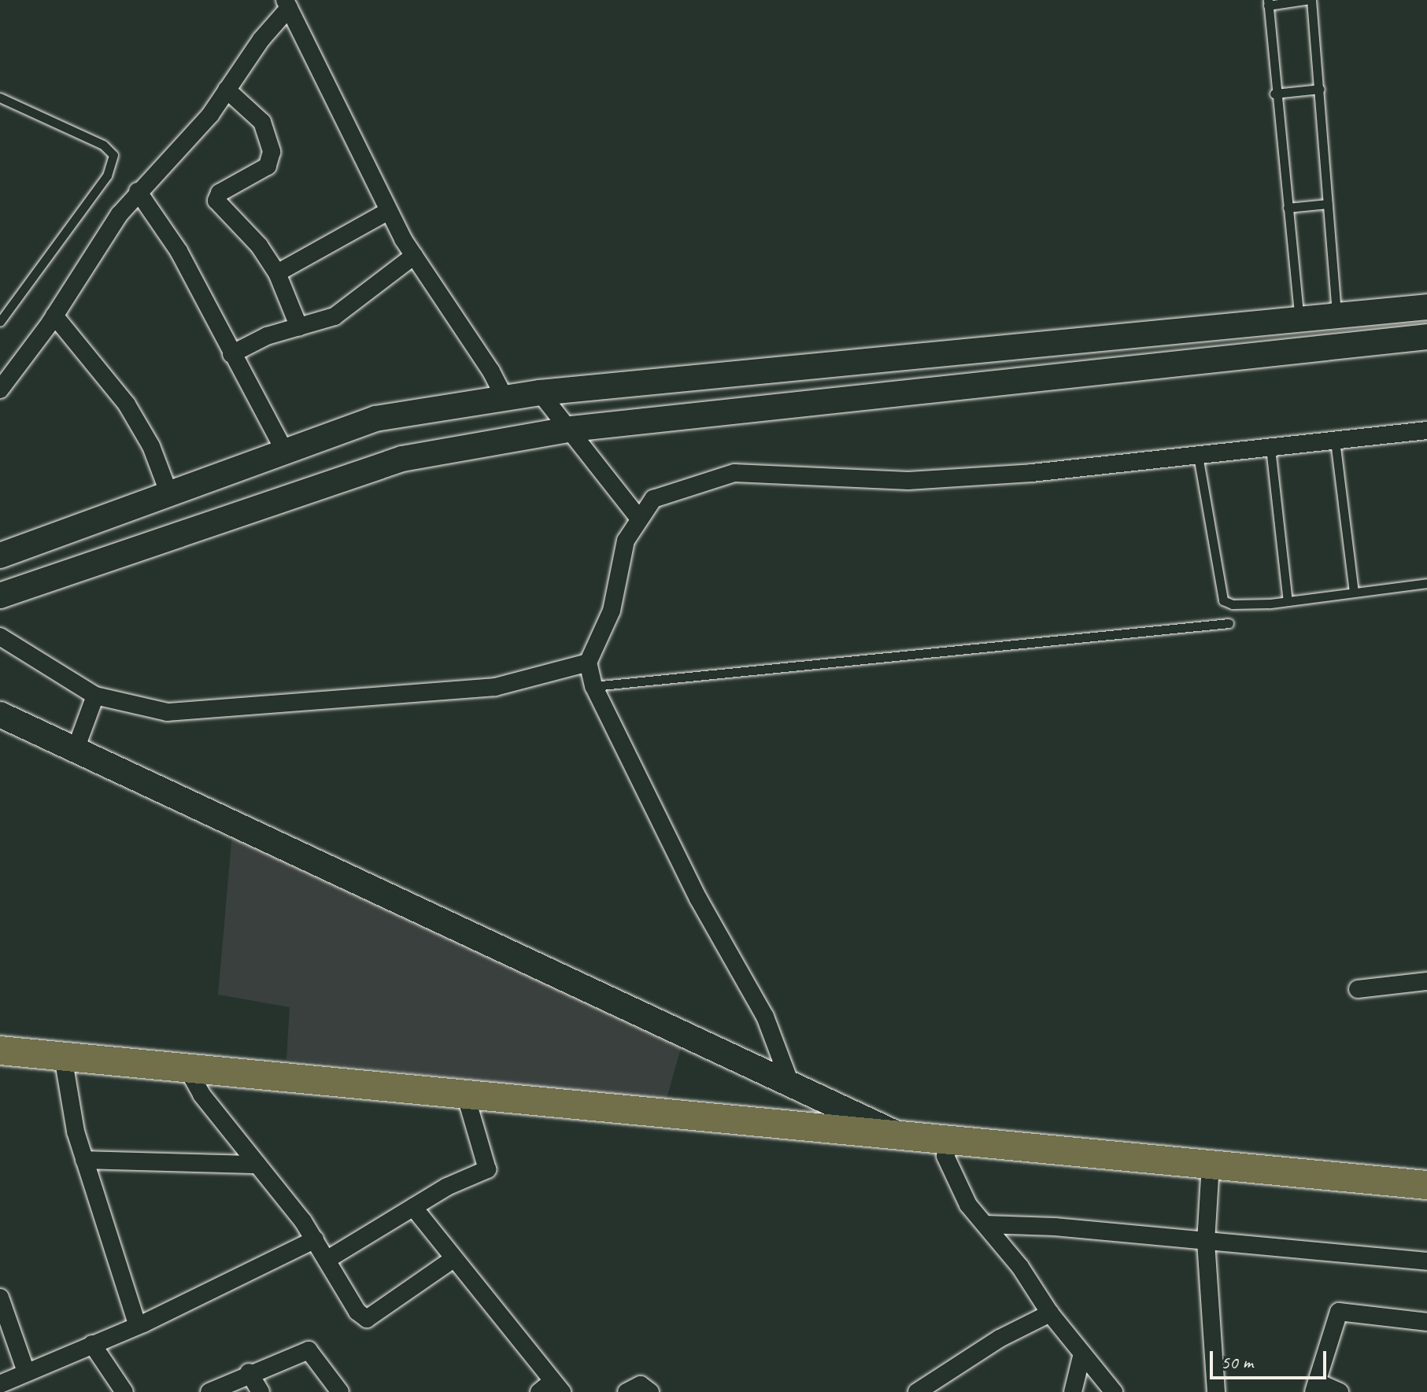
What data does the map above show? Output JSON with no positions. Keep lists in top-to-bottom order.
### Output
{
  "scale_bar": "50 m"
}
